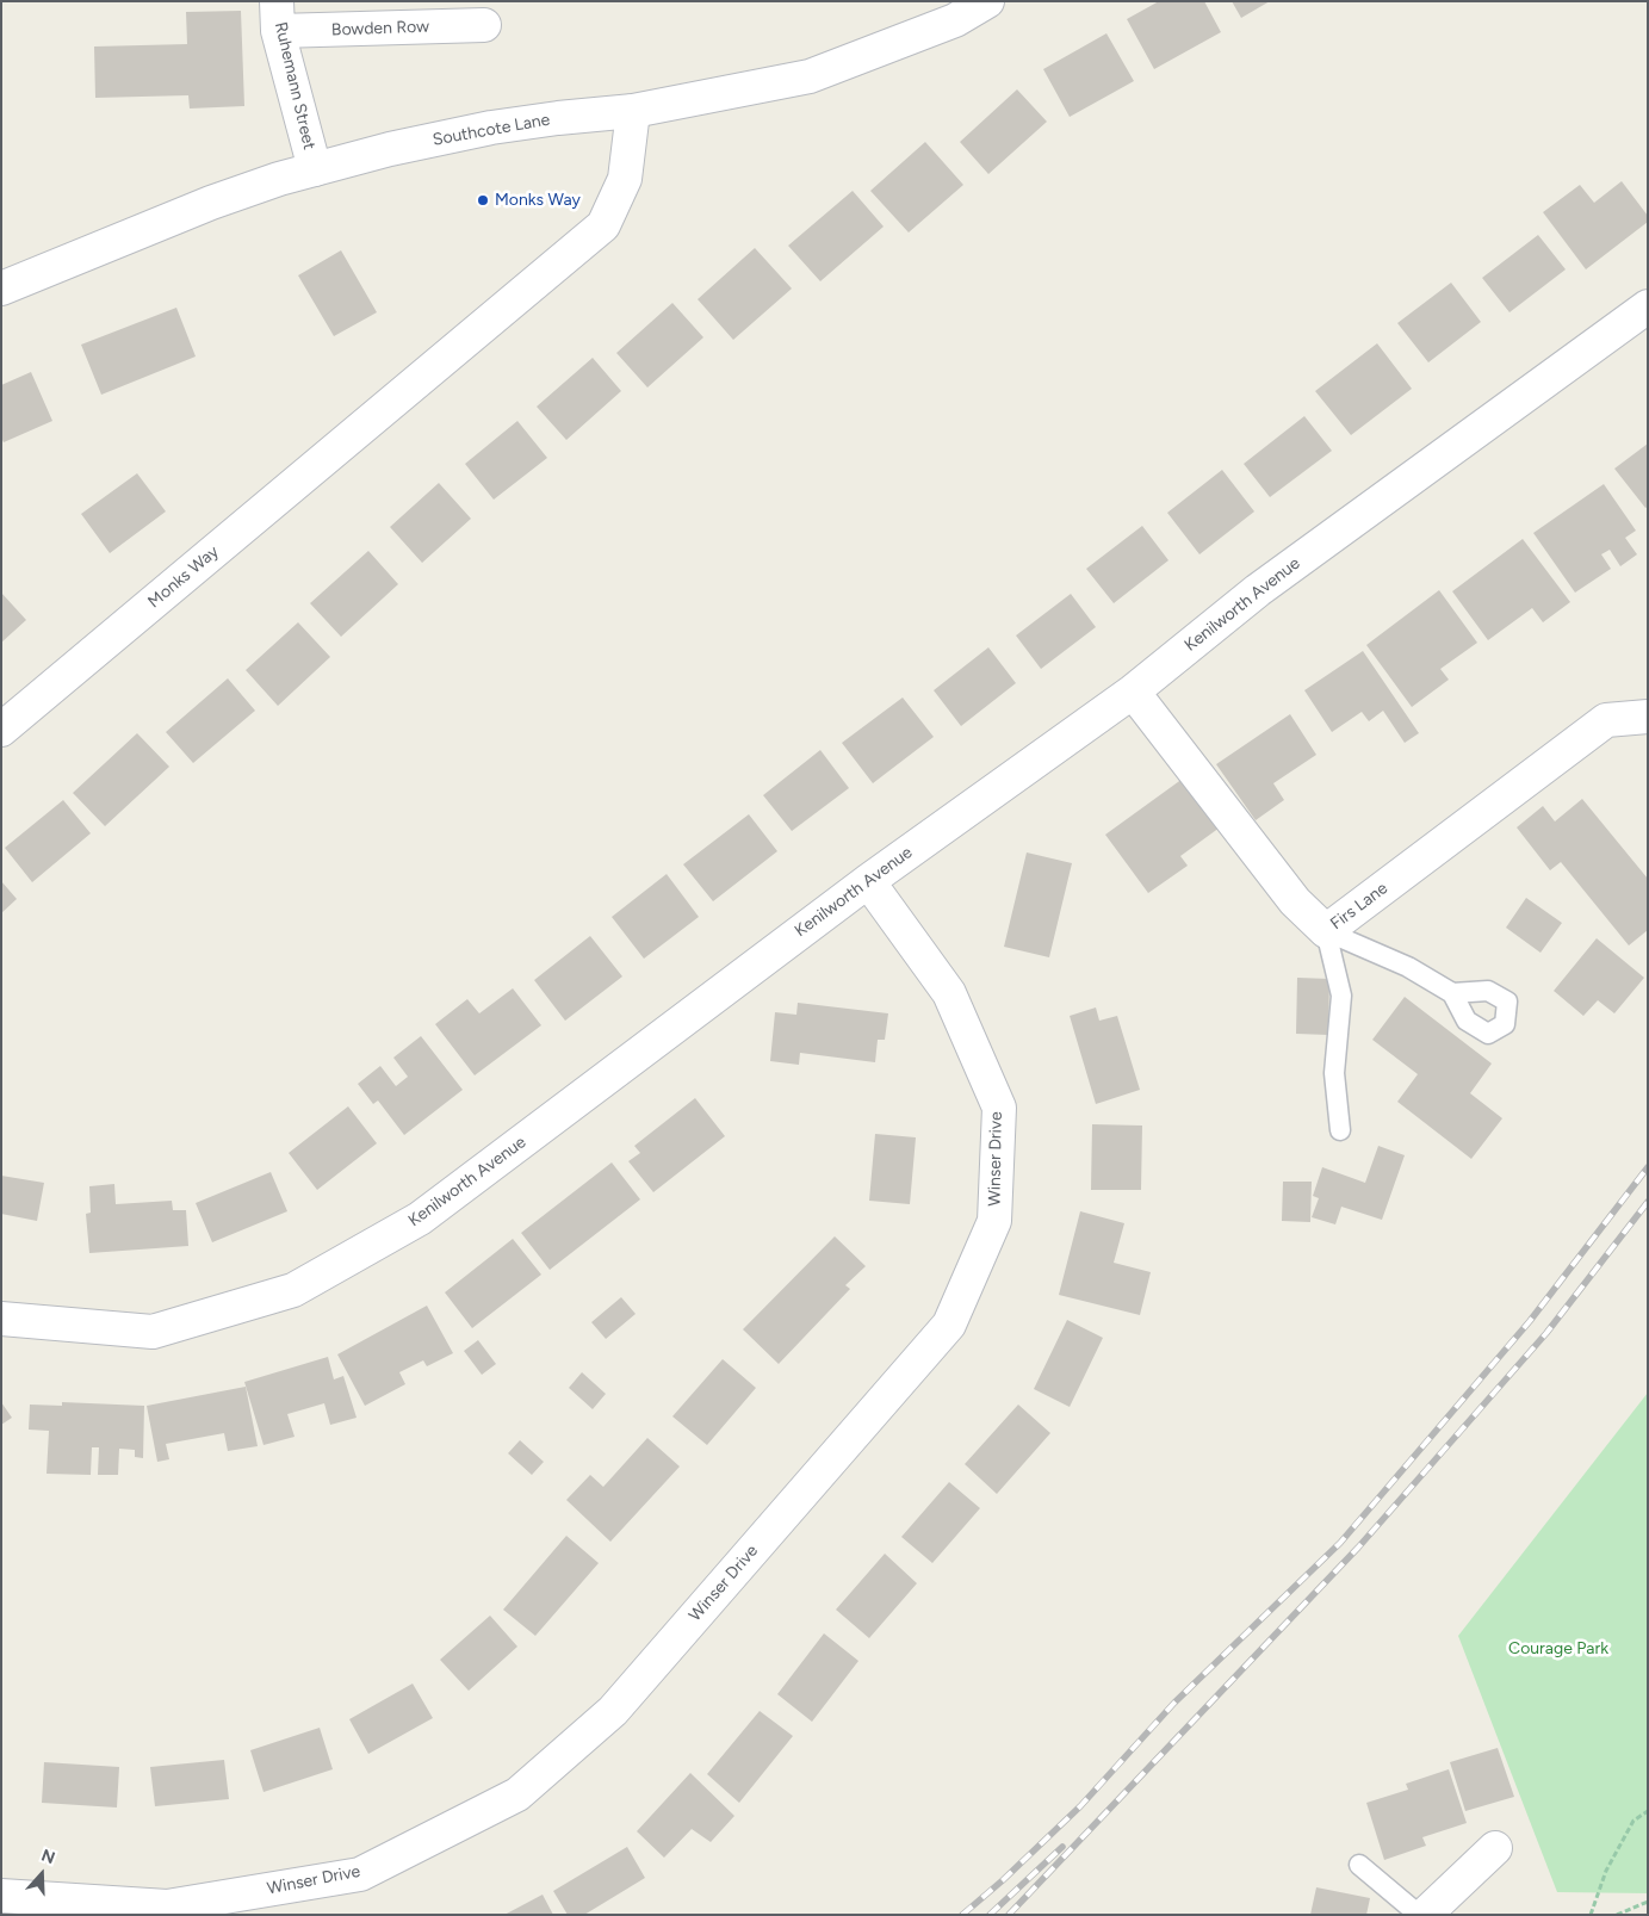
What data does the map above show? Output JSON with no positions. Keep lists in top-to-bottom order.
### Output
{
  "streets": {
    "street": [
      "Bowden Row",
      "Ruhemann Street",
      "Southcote Lane",
      "Monks Way",
      "Kenilworth Avenue",
      "Firs Lane",
      "Winser Drive"
    ]
  },
  "crossings": [
    ["Bowden Row", "Ruhemann Street"],
    ["Ruhemann Street", "Southcote Lane"],
    ["Southcote Lane", "Monks Way"],
    ["Kenilworth Avenue", "Firs Lane"],
    ["Kenilworth Avenue", "Winser Drive"]
  ],
  "parks": ["Courage Park"],
  "places": ["Monks Way"],
  "north": "top"
}
